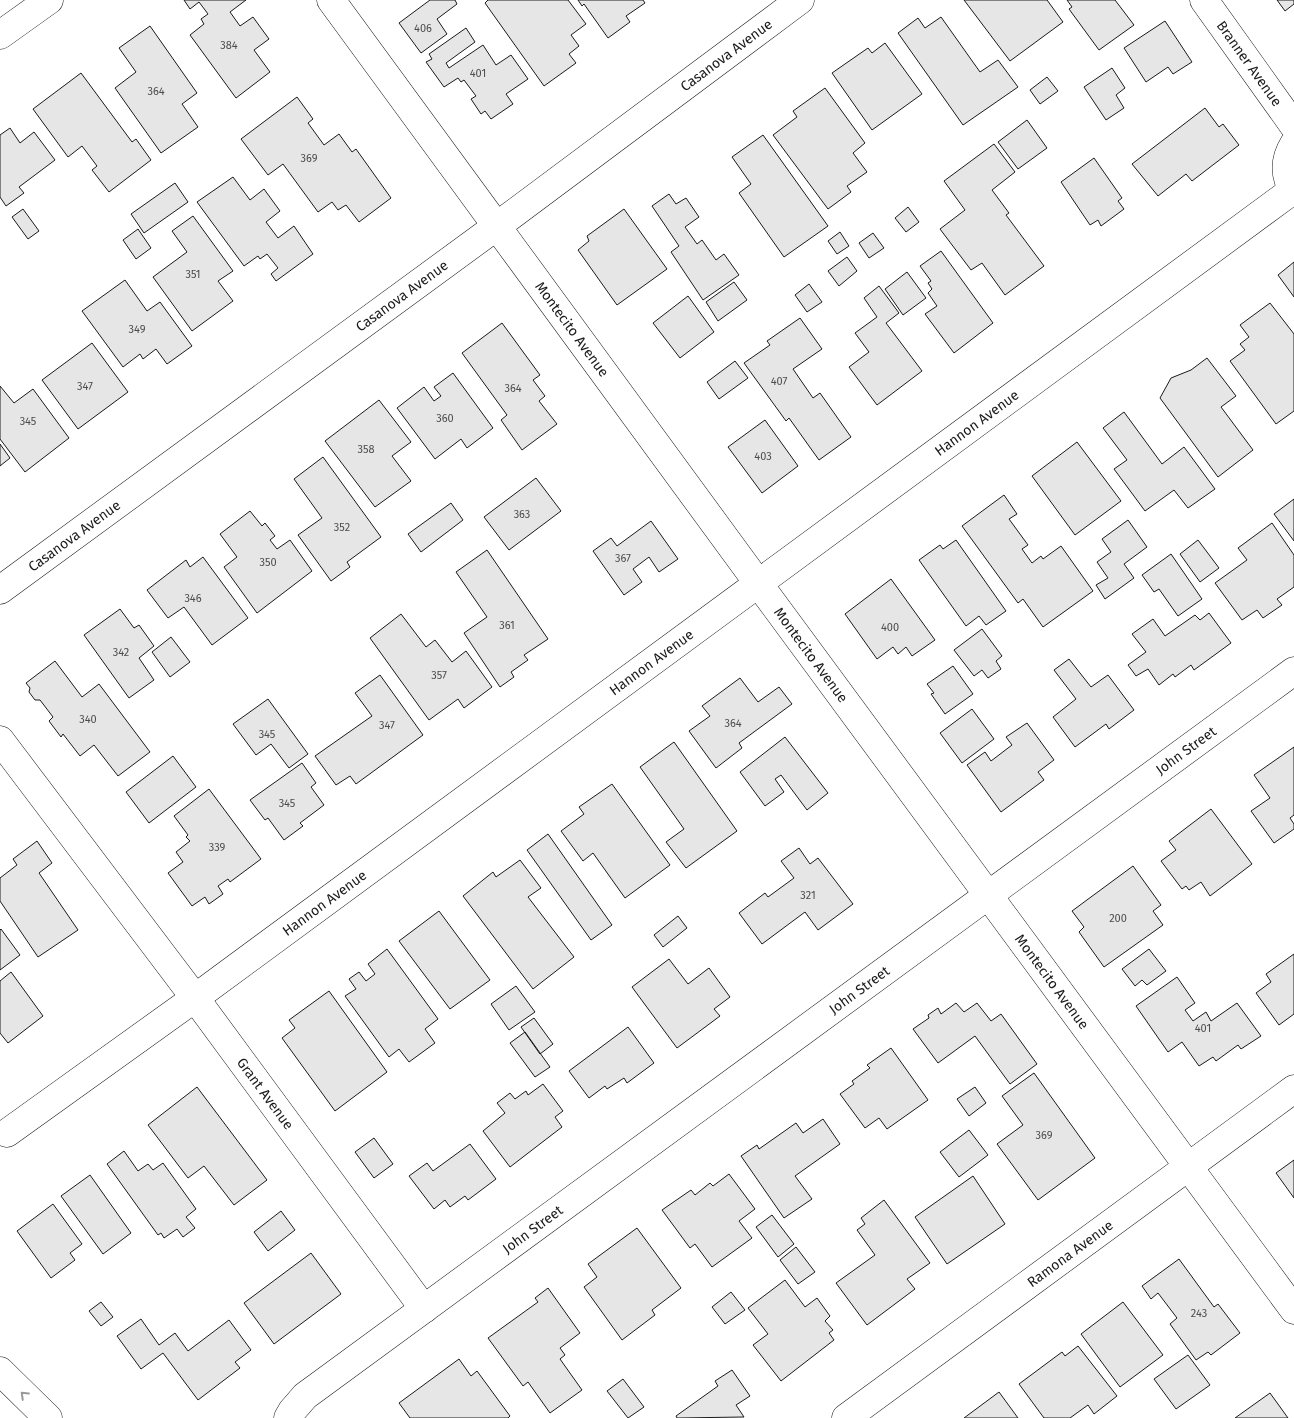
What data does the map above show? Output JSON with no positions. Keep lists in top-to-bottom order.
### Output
{
  "streets": {
    "main road": [
      "Casanova Avenue",
      "Branner Avenue",
      "Montecito Avenue",
      "Hannon Avenue",
      "John Street",
      "Grant Avenue",
      "Ramona Avenue"
    ]
  },
  "crossings": [
    ["Casanova Avenue", "Montecito Avenue"],
    ["Montecito Avenue", "Hannon Avenue"],
    ["Montecito Avenue", "John Street"],
    ["Montecito Avenue", "Ramona Avenue"],
    ["Hannon Avenue", "Grant Avenue"],
    ["John Street", "Grant Avenue"]
  ],
  "house_numbers": [
    "406",
    "384",
    "401",
    "364",
    "369",
    "351",
    "349",
    "407",
    "347",
    "364",
    "360",
    "345",
    "358",
    "403",
    "363",
    "352",
    "367",
    "350",
    "346",
    "361",
    "400",
    "342",
    "357",
    "340",
    "364",
    "347",
    "345",
    "345",
    "339",
    "321",
    "200",
    "401",
    "369",
    "243"
  ]
}
